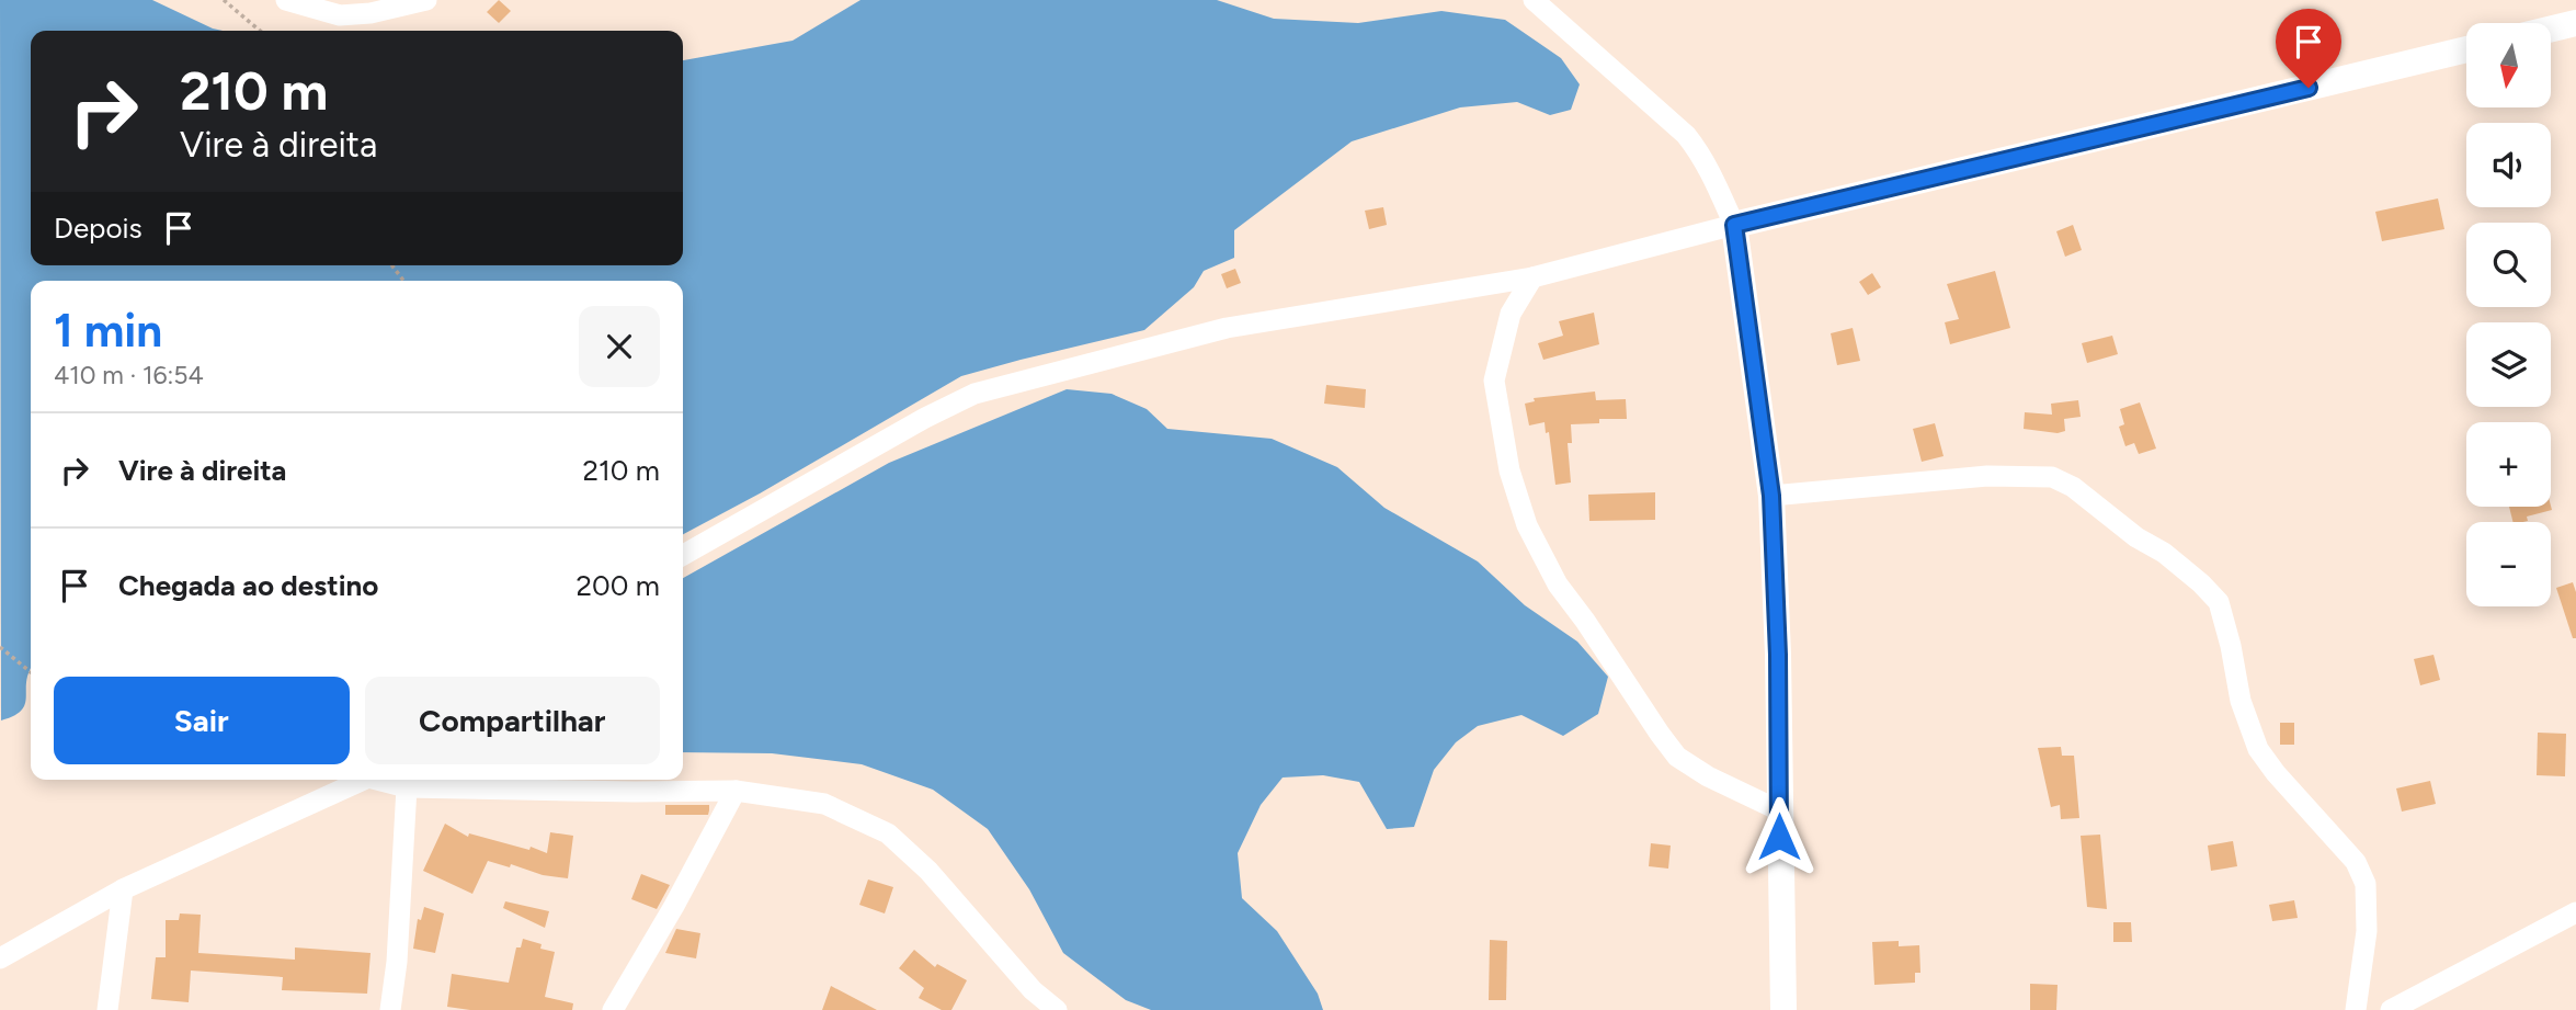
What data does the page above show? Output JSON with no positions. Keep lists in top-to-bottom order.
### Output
{
  "north": "bottom",
  "page": {
    "map_buttons": ["+", "−"],
    "turn": ["210 m", "Vire à direita"],
    "then": "Depois",
    "heading": ["1 min", "410 m · 16:54"],
    "list": [
      {
        "name": "Vire à direita",
        "value": "210 m"
      },
      {
        "name": "Chegada ao destino",
        "value": "200 m"
      }
    ],
    "buttons": ["Sair", "Compartilhar"]
  }
}
